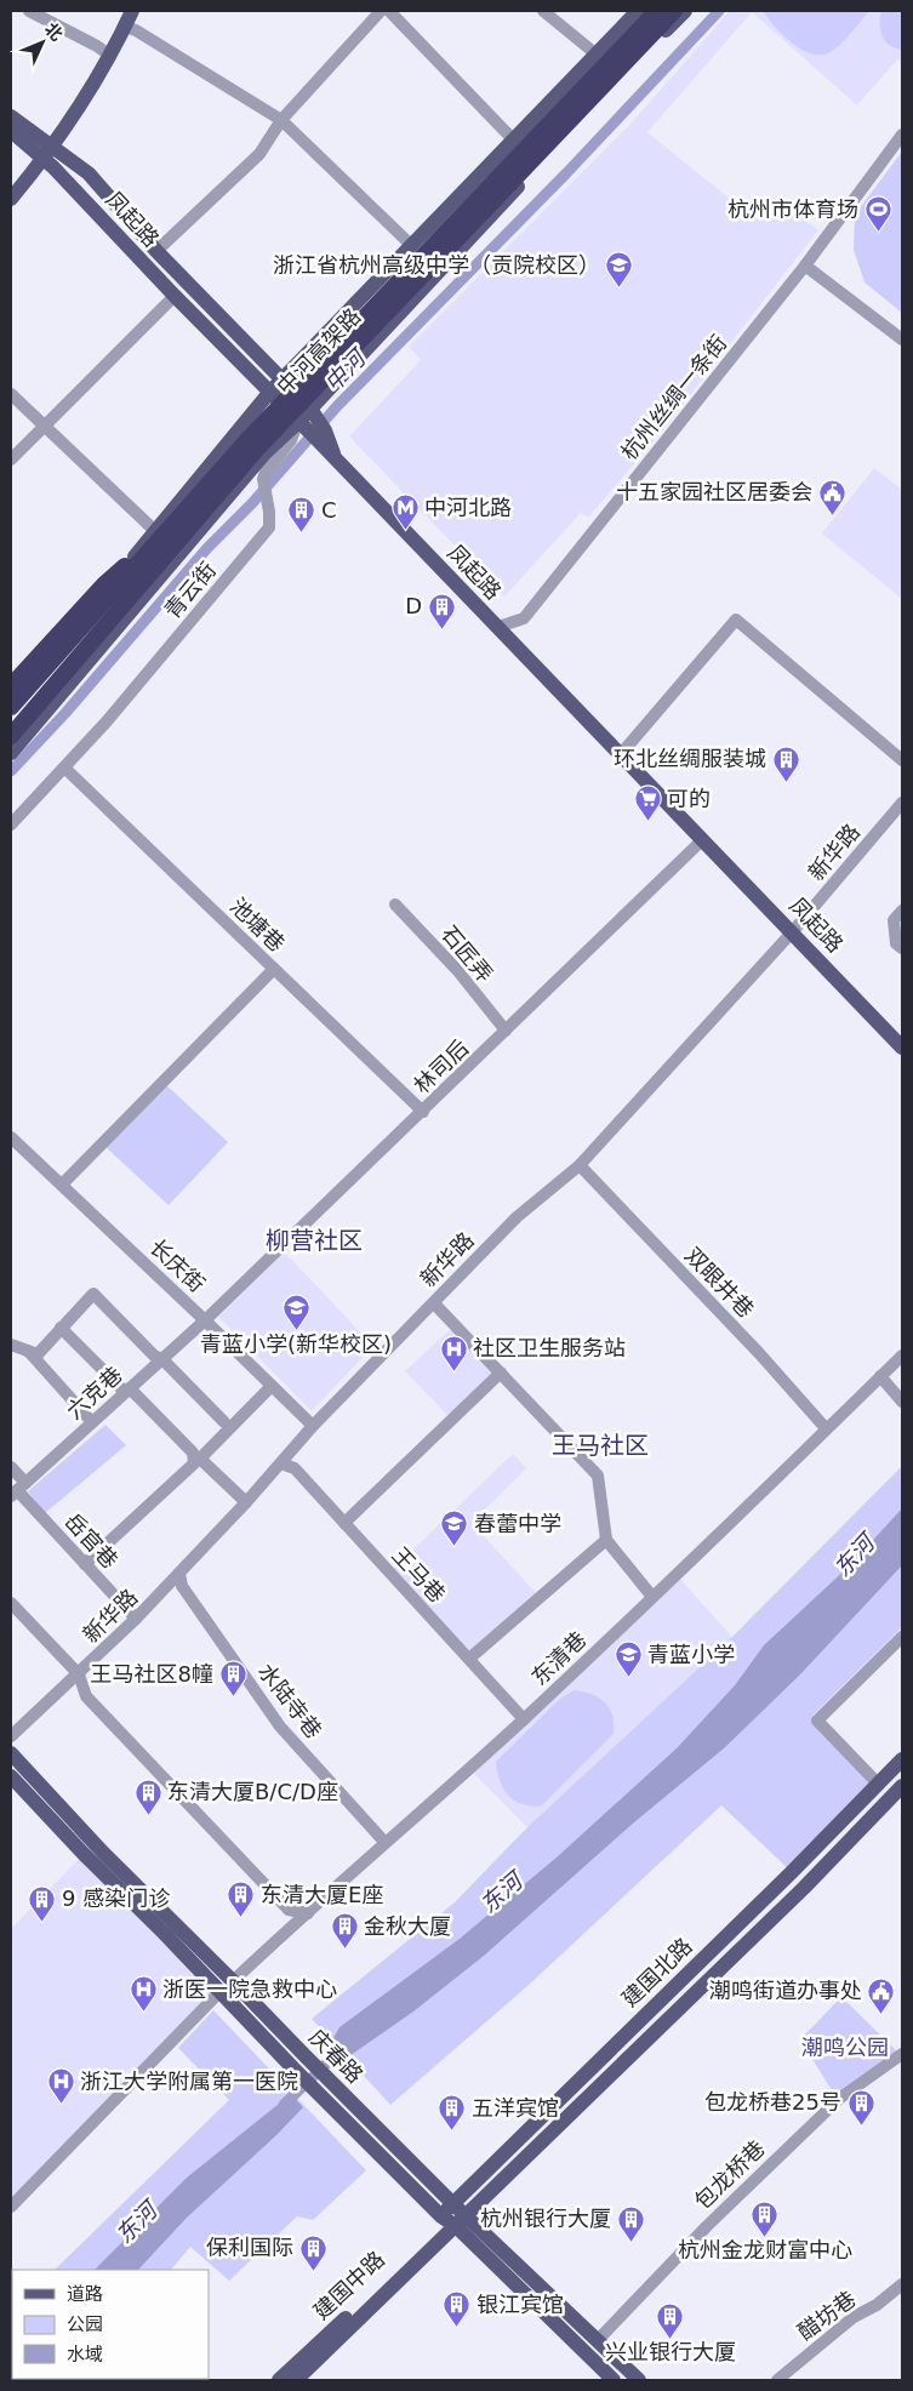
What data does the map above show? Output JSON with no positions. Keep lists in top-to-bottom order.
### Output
{
  "streets": {
    "highway": ["中河高架路"],
    "main road": [
      "凤起路",
      "建国北路",
      "庆春路",
      "建国中路"
    ],
    "street": [
      "杭州丝绸一条街",
      "青云街",
      "新华路",
      "池塘巷",
      "石匠弄",
      "林司后",
      "长庆街",
      "双眼井巷",
      "六克巷",
      "岳官巷",
      "王马巷",
      "东清巷",
      "水陆寺巷",
      "包龙桥巷",
      "醋坊巷"
    ]
  },
  "crossings": [
    ["凤起路", "杭州丝绸一条街"],
    ["凤起路", "青云街"],
    ["凤起路", "新华路"],
    ["凤起路", "林司后"],
    ["青云街", "池塘巷"],
    ["新华路", "长庆街"],
    ["新华路", "双眼井巷"],
    ["新华路", "岳官巷"],
    ["新华路", "王马巷"],
    ["新华路", "水陆寺巷"],
    ["池塘巷", "林司后"],
    ["石匠弄", "林司后"],
    ["林司后", "长庆街"],
    ["林司后", "六克巷"],
    ["长庆街", "六克巷"],
    ["双眼井巷", "东清巷"],
    ["六克巷", "岳官巷"],
    ["王马巷", "东清巷"],
    ["东清巷", "水陆寺巷"],
    ["东清巷", "庆春路"],
    ["建国北路", "庆春路"],
    ["建国北路", "建国中路"],
    ["庆春路", "包龙桥巷"],
    ["庆春路", "建国中路"]
  ],
  "districts": ["柳营社区", "王马社区"],
  "water": ["中河", "东河"],
  "parks": ["潮鸣公园"],
  "places": {
    "sports": ["杭州市体育场"],
    "school or university": [
      "浙江省杭州高级中学（贡院校区）",
      "青蓝小学(新华校区)",
      "春蕾中学",
      "青蓝小学"
    ],
    "public building": ["十五家园社区居委会", "潮鸣街道办事处"],
    "metro station": ["中河北路"],
    "building": [
      "C",
      "D",
      "环北丝绸服装城",
      "王马社区8幢",
      "东清大厦B/C/D座",
      "东清大厦E座",
      "9 感染门诊",
      "金秋大厦",
      "包龙桥巷25号",
      "五洋宾馆",
      "杭州金龙财富中心",
      "杭州银行大厦",
      "保利国际",
      "银江宾馆",
      "兴业银行大厦"
    ],
    "supermarket": ["可的"],
    "hospital": ["社区卫生服务站", "浙医一院急救中心", "浙江大学附属第一医院"]
  },
  "legend": ["道路", "公园", "水域"],
  "north": "top right"
}
